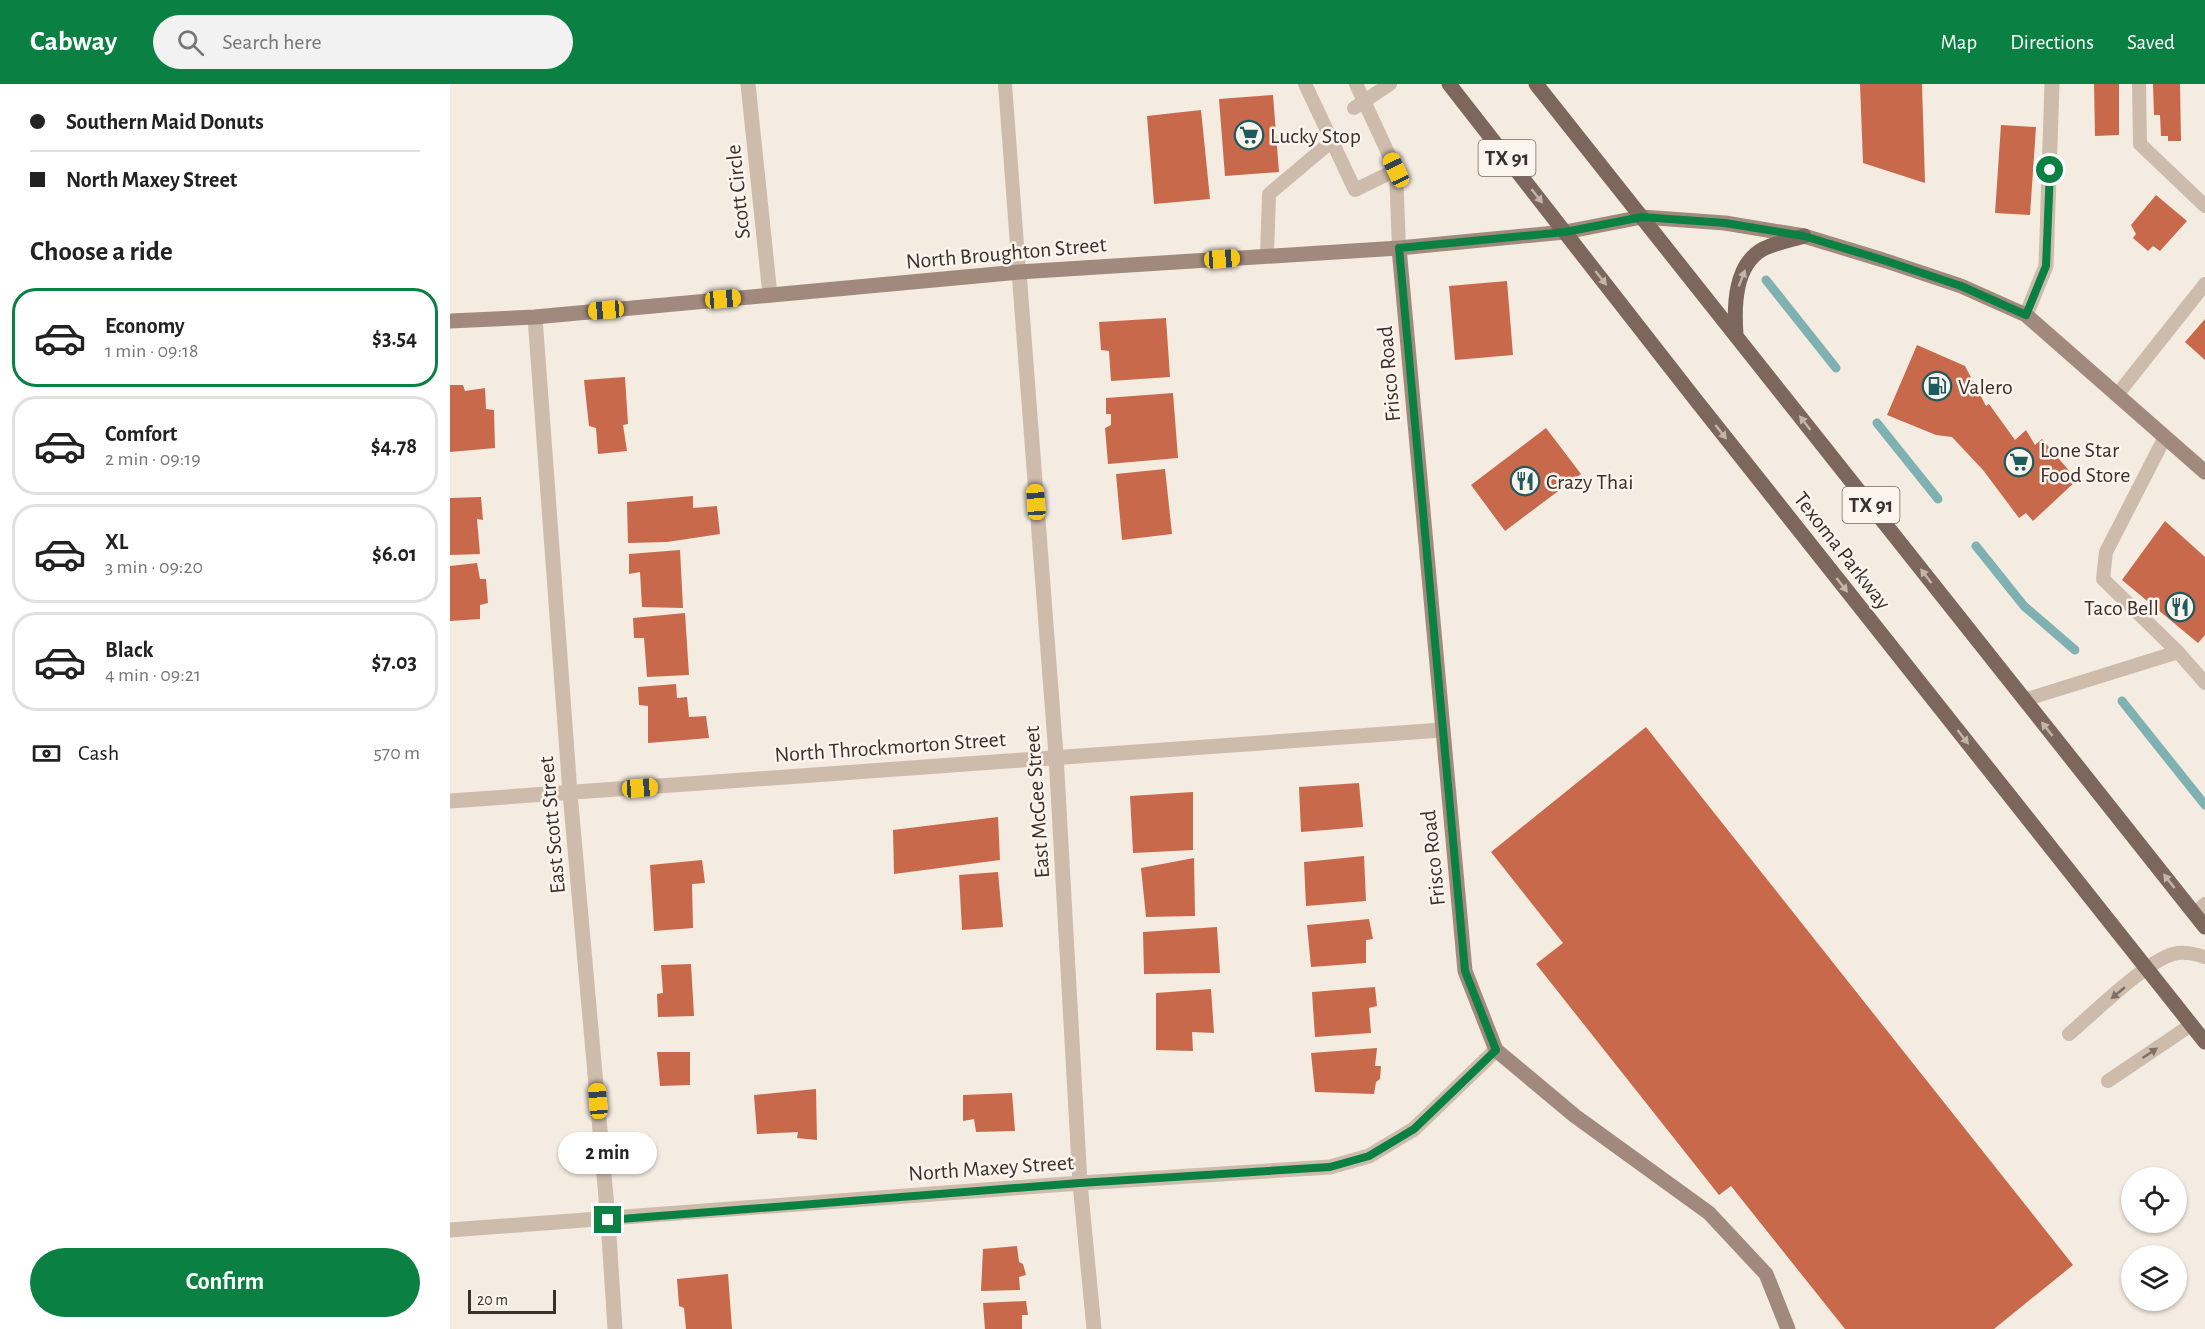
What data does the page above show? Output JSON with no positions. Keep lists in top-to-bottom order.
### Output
{
  "streets": {
    "main road": ["TX 91", "Texoma Parkway"],
    "street": [
      "Scott Circle",
      "North Broughton Street",
      "Frisco Road",
      "North Throckmorton Street",
      "East McGee Street",
      "East Scott Street",
      "North Maxey Street"
    ]
  },
  "crossings": [
    ["TX 91", "North Broughton Street"],
    ["Scott Circle", "North Broughton Street"],
    ["North Broughton Street", "Frisco Road"],
    ["North Broughton Street", "Texoma Parkway"],
    ["North Broughton Street", "East McGee Street"],
    ["North Broughton Street", "East Scott Street"],
    ["Frisco Road", "North Throckmorton Street"],
    ["Frisco Road", "North Maxey Street"],
    ["North Throckmorton Street", "East McGee Street"],
    ["North Throckmorton Street", "East Scott Street"],
    ["East McGee Street", "North Maxey Street"],
    ["East Scott Street", "North Maxey Street"]
  ],
  "places": {
    "supermarket": ["Lucky Stop", "Lone Star Food Store"],
    "fuel station": ["Valero"],
    "restaurant": ["Crazy Thai", "Taco Bell"]
  },
  "scale_bar": "20 m",
  "page": {
    "header": "Cabway",
    "search": "Search here",
    "nav": ["Map", "Directions", "Saved"],
    "banner": ["Southern Maid Donuts", "North Maxey Street"],
    "heading": "Choose a ride",
    "list": [
      {
        "name": "Economy",
        "note": "1 min · 09:18",
        "value": "$3.54"
      },
      {
        "name": "Comfort",
        "note": "2 min · 09:19",
        "value": "$4.78"
      },
      {
        "name": "XL",
        "note": "3 min · 09:20",
        "value": "$6.01"
      },
      {
        "name": "Black",
        "note": "4 min · 09:21",
        "value": "$7.03"
      }
    ],
    "pay": ["Cash", "570 m"],
    "bubble": "2 min",
    "buttons": "Confirm",
    "scale": "20 m"
  }
}
